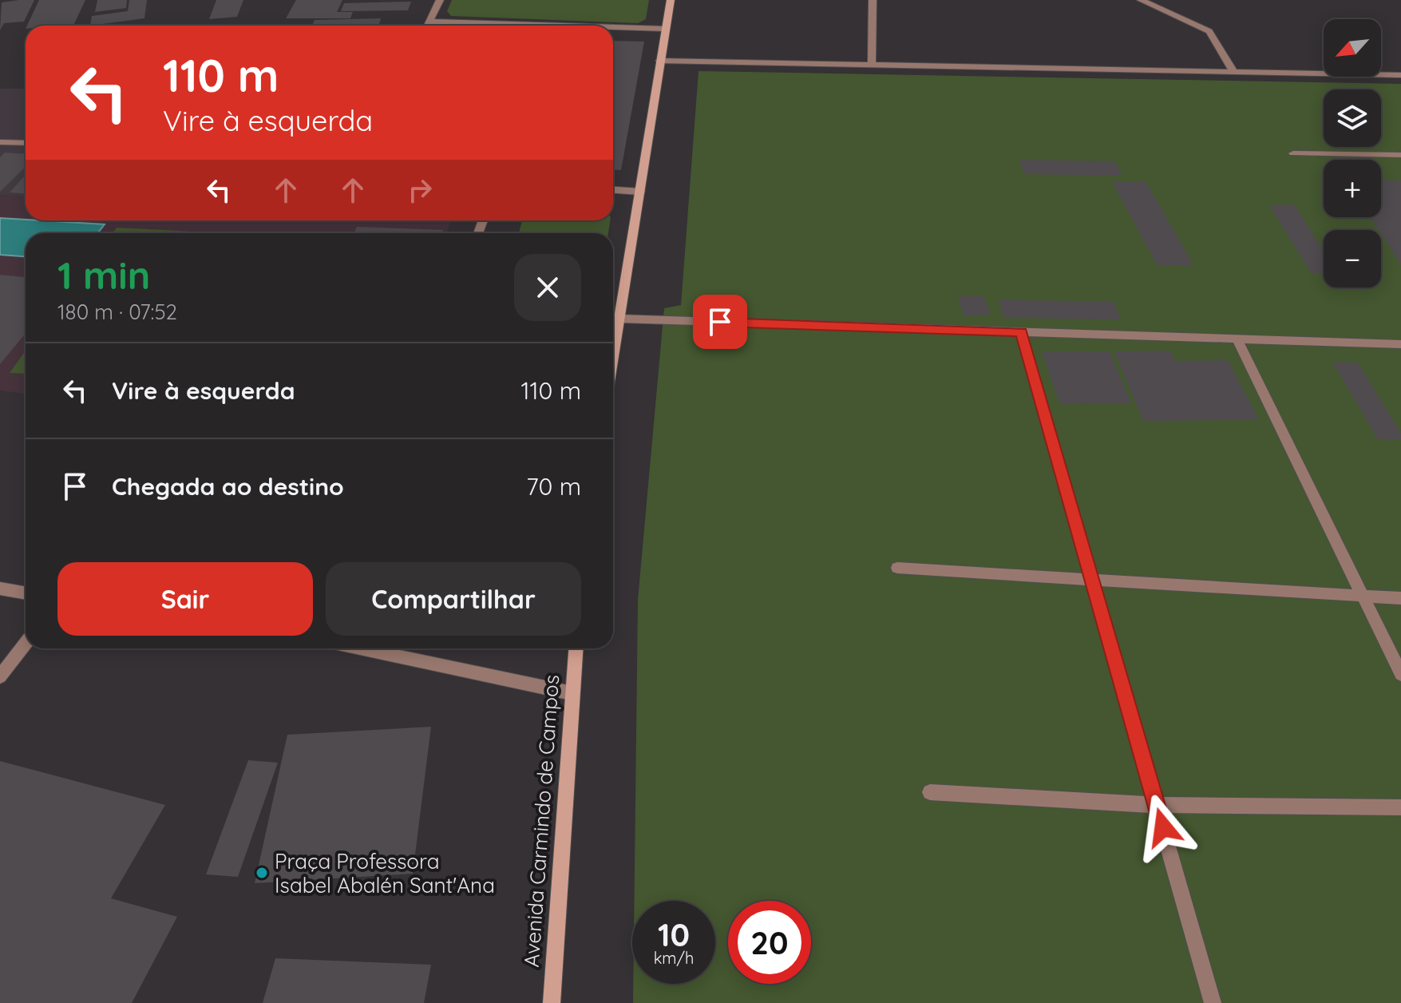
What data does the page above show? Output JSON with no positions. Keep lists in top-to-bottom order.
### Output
{
  "streets": {
    "main road": ["Avenida Carmindo de Campos"]
  },
  "places": ["Praça Professora Isabel Abalén Sant'Ana"],
  "north": "bottom left",
  "page": {
    "map_buttons": ["+", "−"],
    "turn": ["110 m", "Vire à esquerda"],
    "heading": ["1 min", "180 m · 07:52"],
    "list": [
      {
        "name": "Vire à esquerda",
        "value": "110 m"
      },
      {
        "name": "Chegada ao destino",
        "value": "70 m"
      }
    ],
    "buttons": ["Sair", "Compartilhar"],
    "speed": "10 km/h",
    "limit": "20"
  }
}
